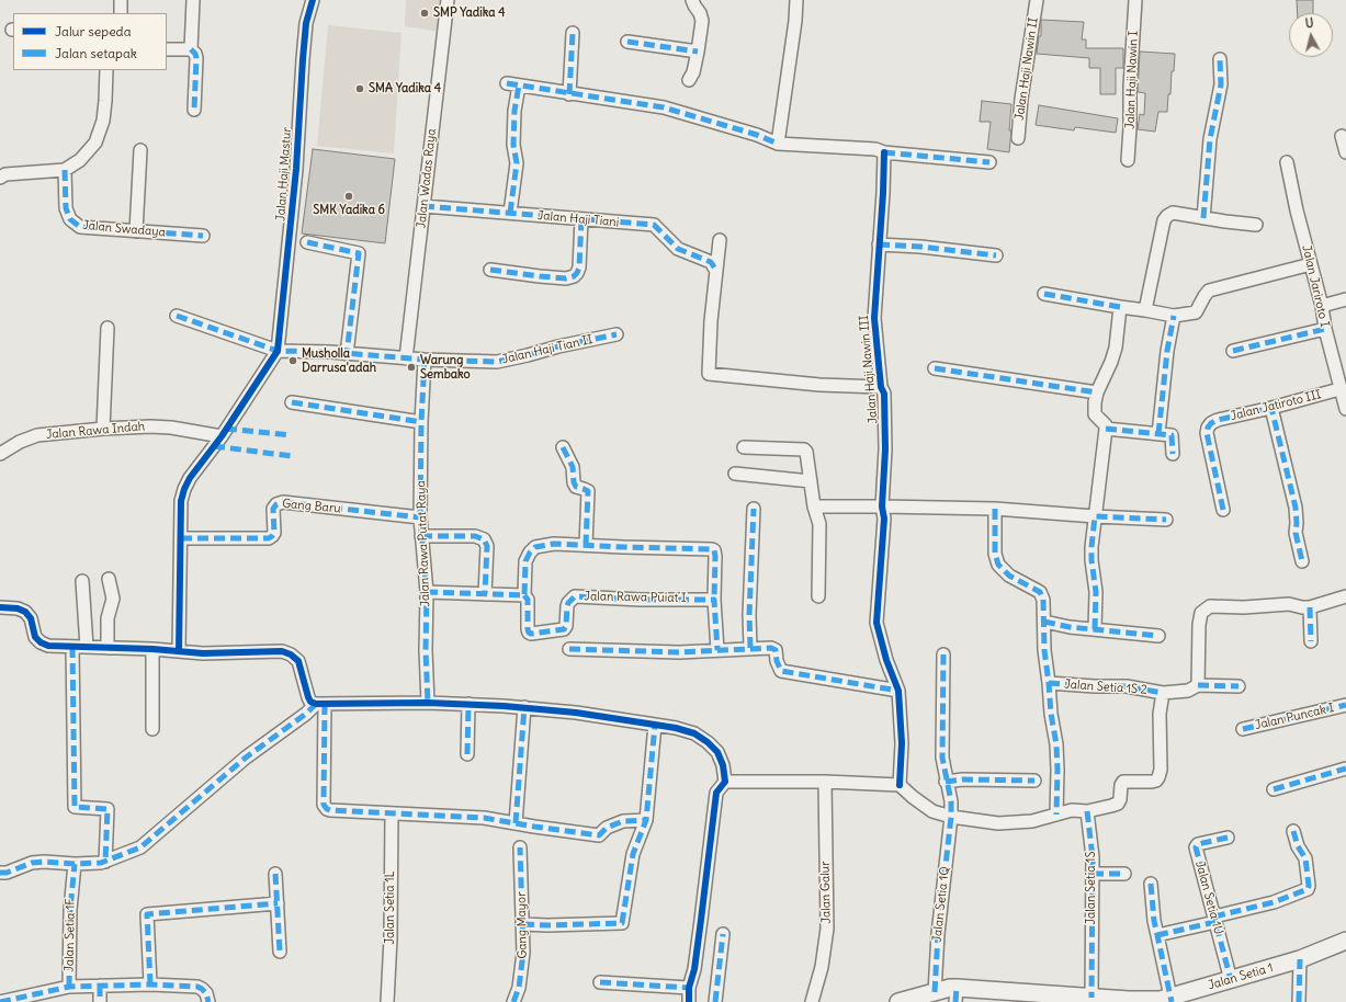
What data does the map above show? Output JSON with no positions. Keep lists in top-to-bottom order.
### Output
{
  "streets": {
    "street": [
      "Jalan Haji Nawin II",
      "Jalan Haji Nawin I",
      "Jalan Haji Mastur",
      "Jalan Wadas Raya",
      "Jalan Haji Tiani",
      "Jalan Swadaya",
      "Jalan Jariroto I",
      "Jalan Haji Tian II",
      "Jalan Haji Nawin III",
      "Jalan Jatiroto III",
      "Jalan Rawa Indah",
      "Gang Baru",
      "Jalan Rawa Putat Raya",
      "Jalan Rawa Puiat I",
      "Jalan Setia 1S 2",
      "Jalan Puncak I",
      "Jalan Setia 1S",
      "Jalan Galur",
      "Jalan Setia 1U",
      "Jalan Setia 1Q",
      "Jalan Setia 1L",
      "Gang Mayor",
      "Jalan Setia 1F",
      "Jalan Setia 1"
    ]
  },
  "crossings": [
    ["Jalan Haji Mastur", "Jalan Haji Tian II"],
    ["Jalan Wadas Raya", "Jalan Haji Tiani"],
    ["Jalan Wadas Raya", "Jalan Haji Tian II"],
    ["Jalan Jariroto I", "Jalan Jatiroto III"],
    ["Jalan Haji Tian II", "Jalan Rawa Putat Raya"],
    ["Gang Baru", "Jalan Rawa Putat Raya"],
    ["Jalan Setia 1S", "Jalan Setia 1"],
    ["Jalan Setia 1U", "Jalan Setia 1"],
    ["Jalan Setia 1Q", "Jalan Setia 1"]
  ],
  "places": [
    "SMP Yadika 4",
    "SMA Yadika 4",
    "SMK Yadika 6",
    "Musholla Darrusa'adah",
    "Warung Sembako"
  ],
  "legend": ["Jalur sepeda", "Jalan setapak"],
  "north": "top"
}
